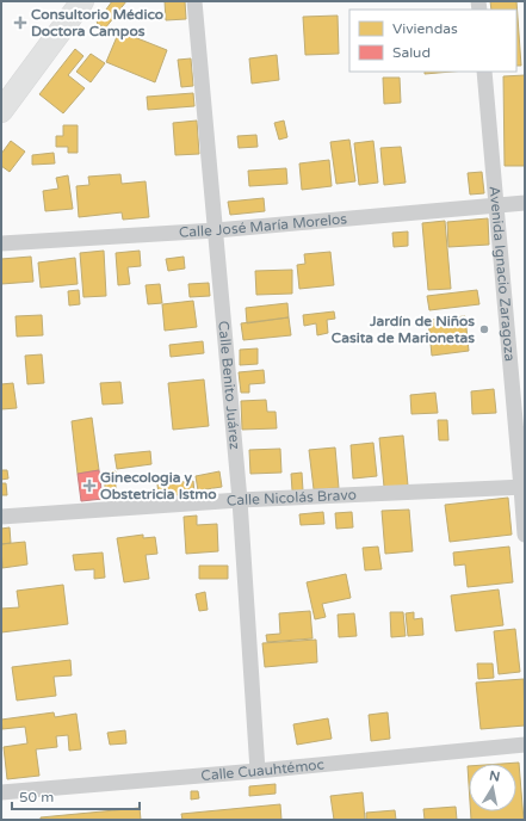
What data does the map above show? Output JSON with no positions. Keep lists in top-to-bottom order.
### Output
{
  "streets": {
    "street": [
      "Calle José María Morelos",
      "Avenida Ignacio Zaragoza",
      "Calle Benito Juárez",
      "Calle Nicolás Bravo",
      "Calle Cuauhtémoc"
    ]
  },
  "crossings": [
    ["Calle José María Morelos", "Avenida Ignacio Zaragoza"],
    ["Calle José María Morelos", "Calle Benito Juárez"],
    ["Avenida Ignacio Zaragoza", "Calle Nicolás Bravo"],
    ["Calle Benito Juárez", "Calle Nicolás Bravo"],
    ["Calle Benito Juárez", "Calle Cuauhtémoc"]
  ],
  "places": {
    "health": ["Consultorio Médico Doctora Campos", "Ginecologia y Obstetricia Istmo"],
    "other": ["Jardín de Niños Casita de Marionetas"]
  },
  "legend": ["Viviendas", "Salud"],
  "scale_bar": "50 m",
  "north": "top"
}
